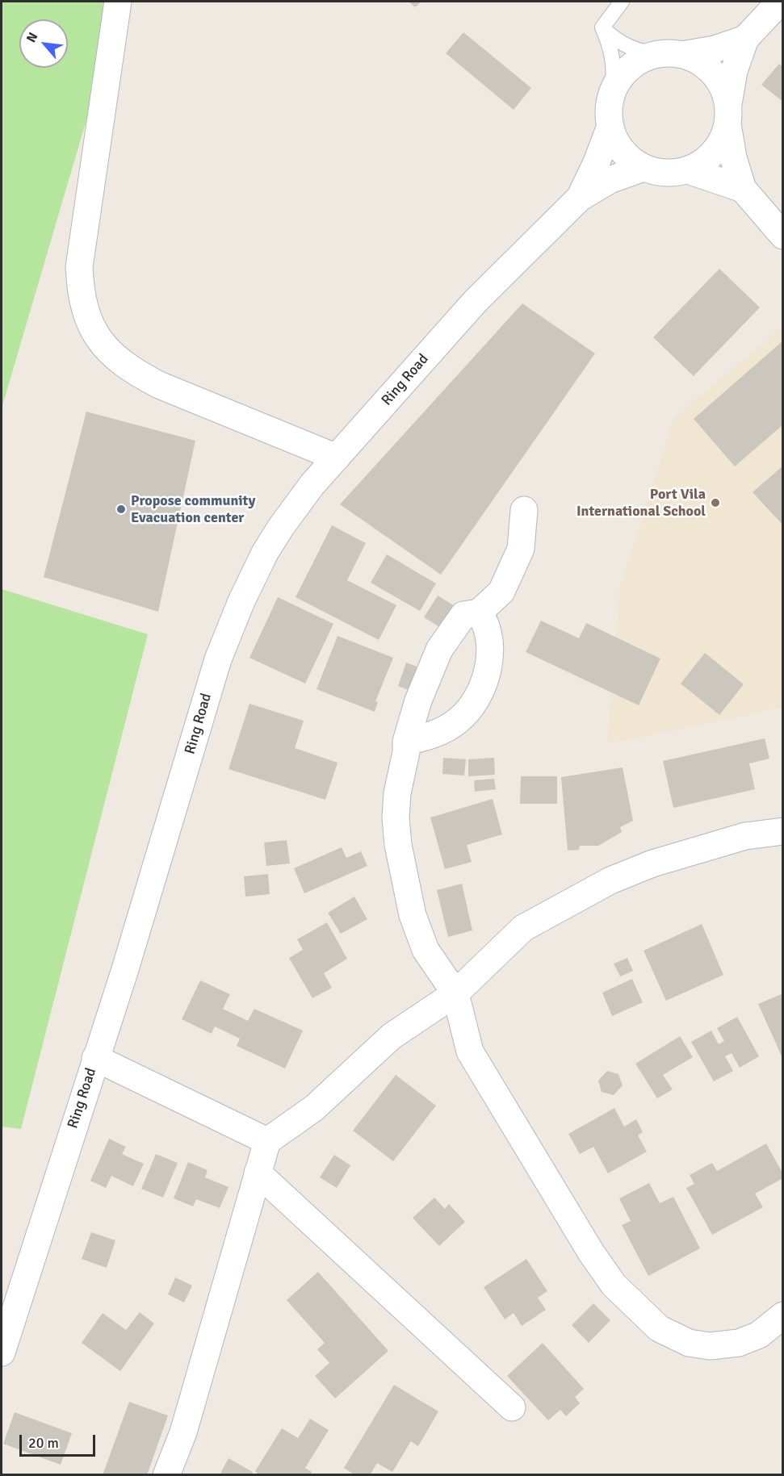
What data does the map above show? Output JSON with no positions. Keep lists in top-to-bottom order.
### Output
{
  "streets": {
    "street": ["Ring Road"]
  },
  "places": ["Port Vila International School", "Propose community Evacuation center"],
  "scale_bar": "20 m",
  "north": "top left"
}
